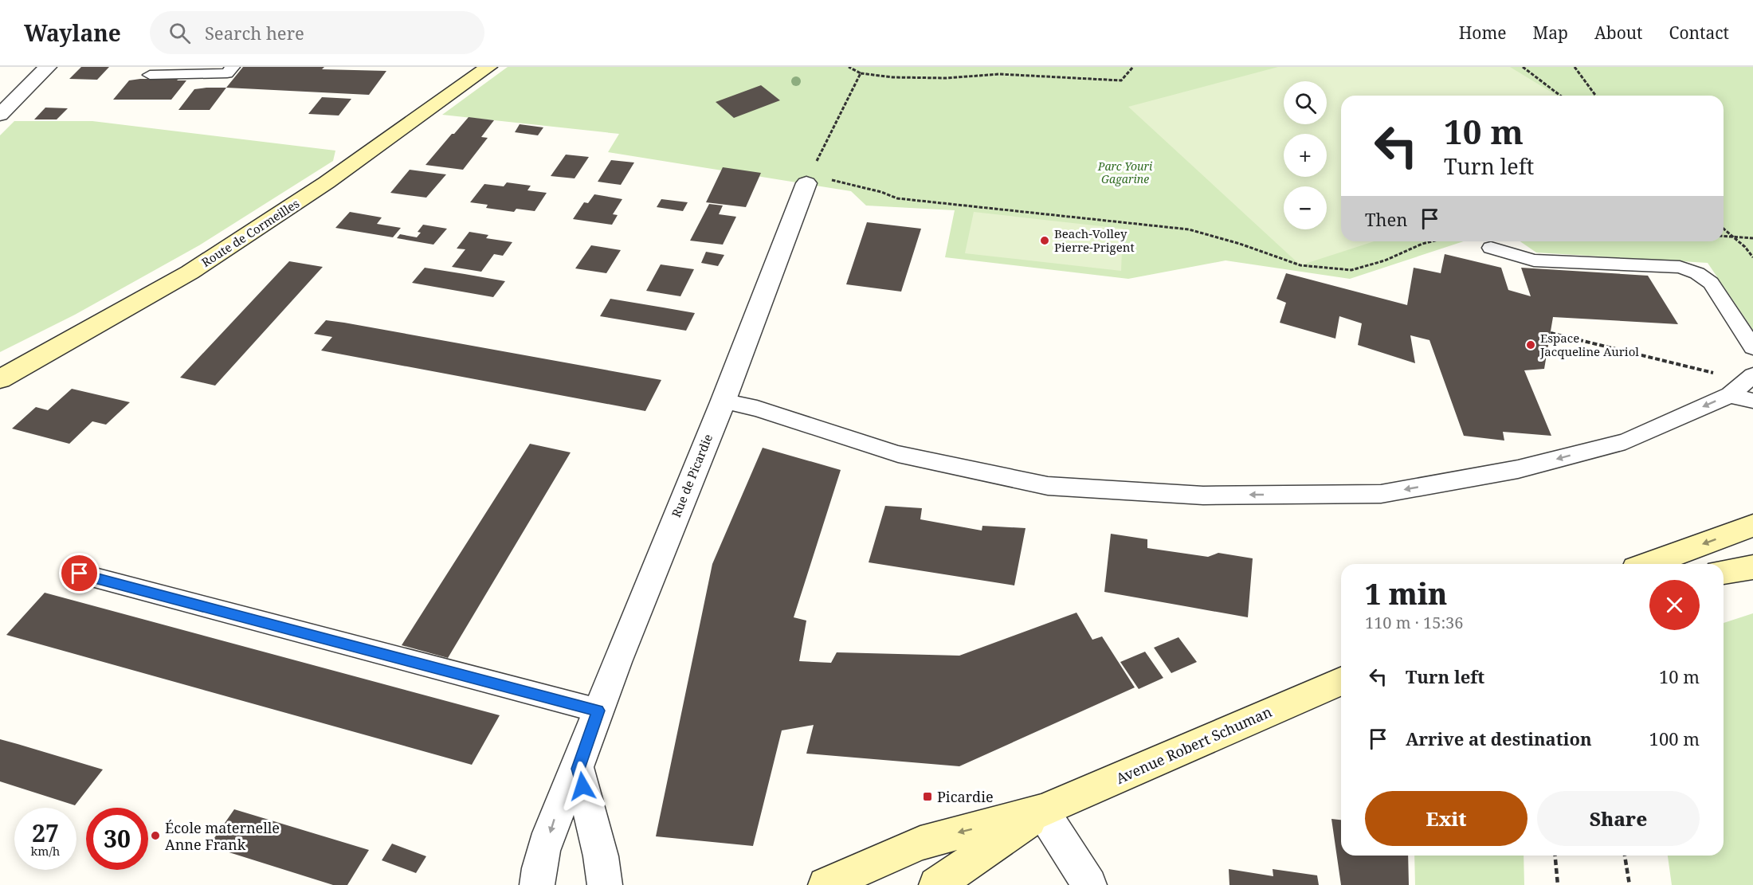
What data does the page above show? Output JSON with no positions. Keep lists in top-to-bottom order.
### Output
{
  "streets": {
    "main road": ["Route de Cormeilles", "Avenue Robert Schuman"],
    "street": ["Rue de Picardie"]
  },
  "parks": ["Parc Youri Gagarine"],
  "places": {
    "other": ["Beach-Volley Pierre-Prigent", "Espace Jacqueline Auriol", "École maternelle Anne Frank"],
    "transit": ["Picardie"]
  },
  "page": {
    "header": "Waylane",
    "search": "Search here",
    "nav": [
      "Home",
      "Map",
      "About",
      "Contact"
    ],
    "map_buttons": ["+", "−"],
    "turn": ["10 m", "Turn left"],
    "then": "Then",
    "heading": ["1 min", "110 m · 15:36"],
    "list": [
      {
        "name": "Turn left",
        "value": "10 m"
      },
      {
        "name": "Arrive at destination",
        "value": "100 m"
      }
    ],
    "buttons": ["Exit", "Share"],
    "speed": "27 km/h",
    "limit": "30"
  }
}
